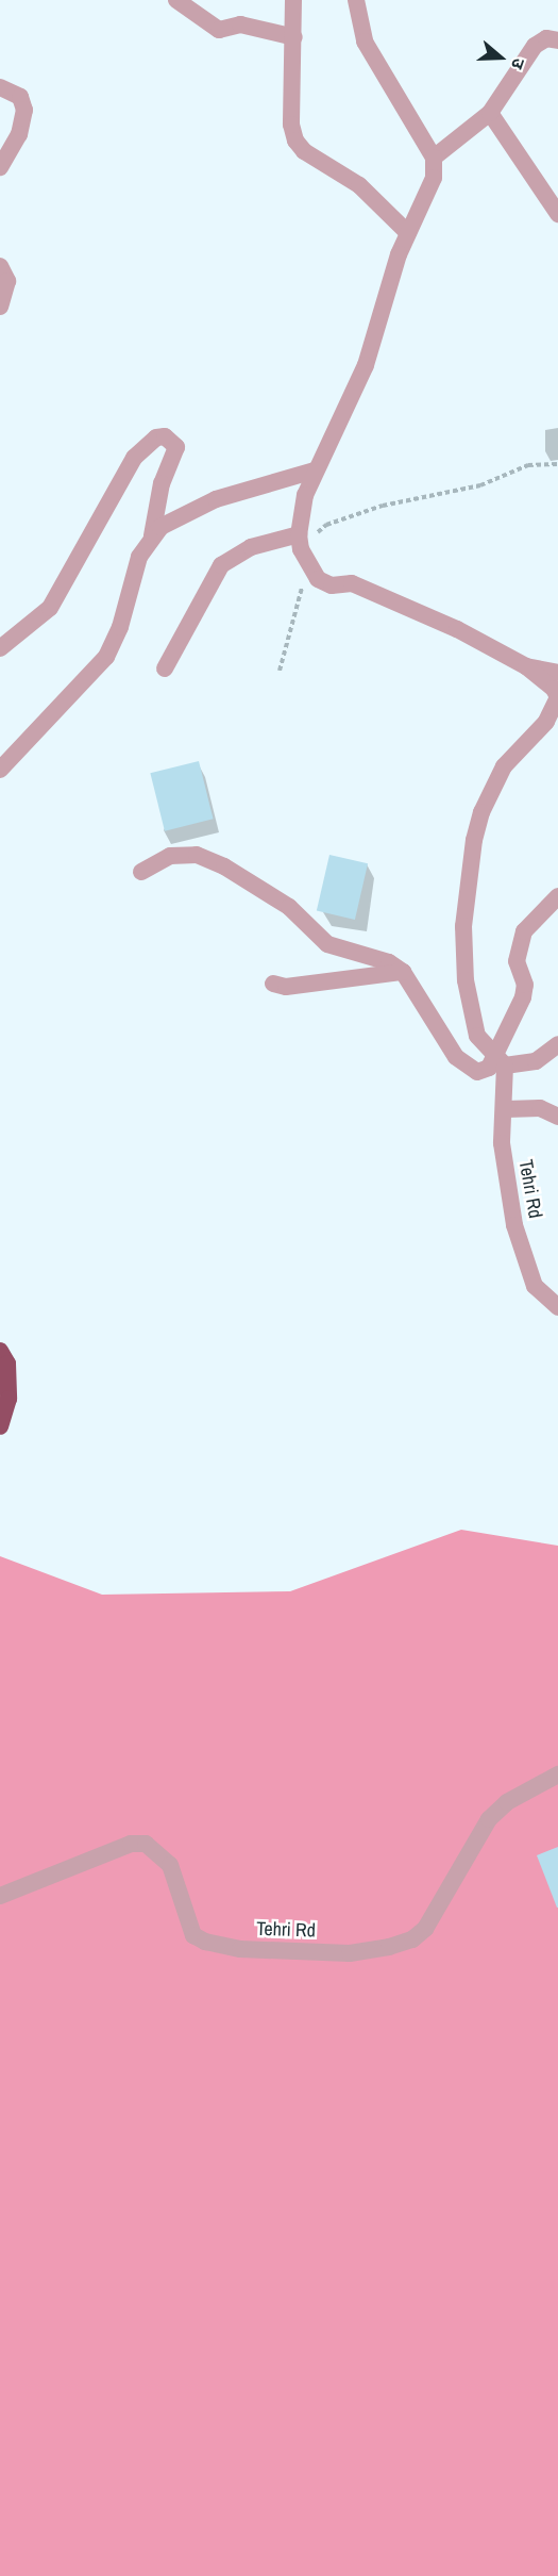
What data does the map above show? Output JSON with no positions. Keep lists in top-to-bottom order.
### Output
{
  "streets": {
    "street": ["Tehri Rd"]
  },
  "north": "right"
}
